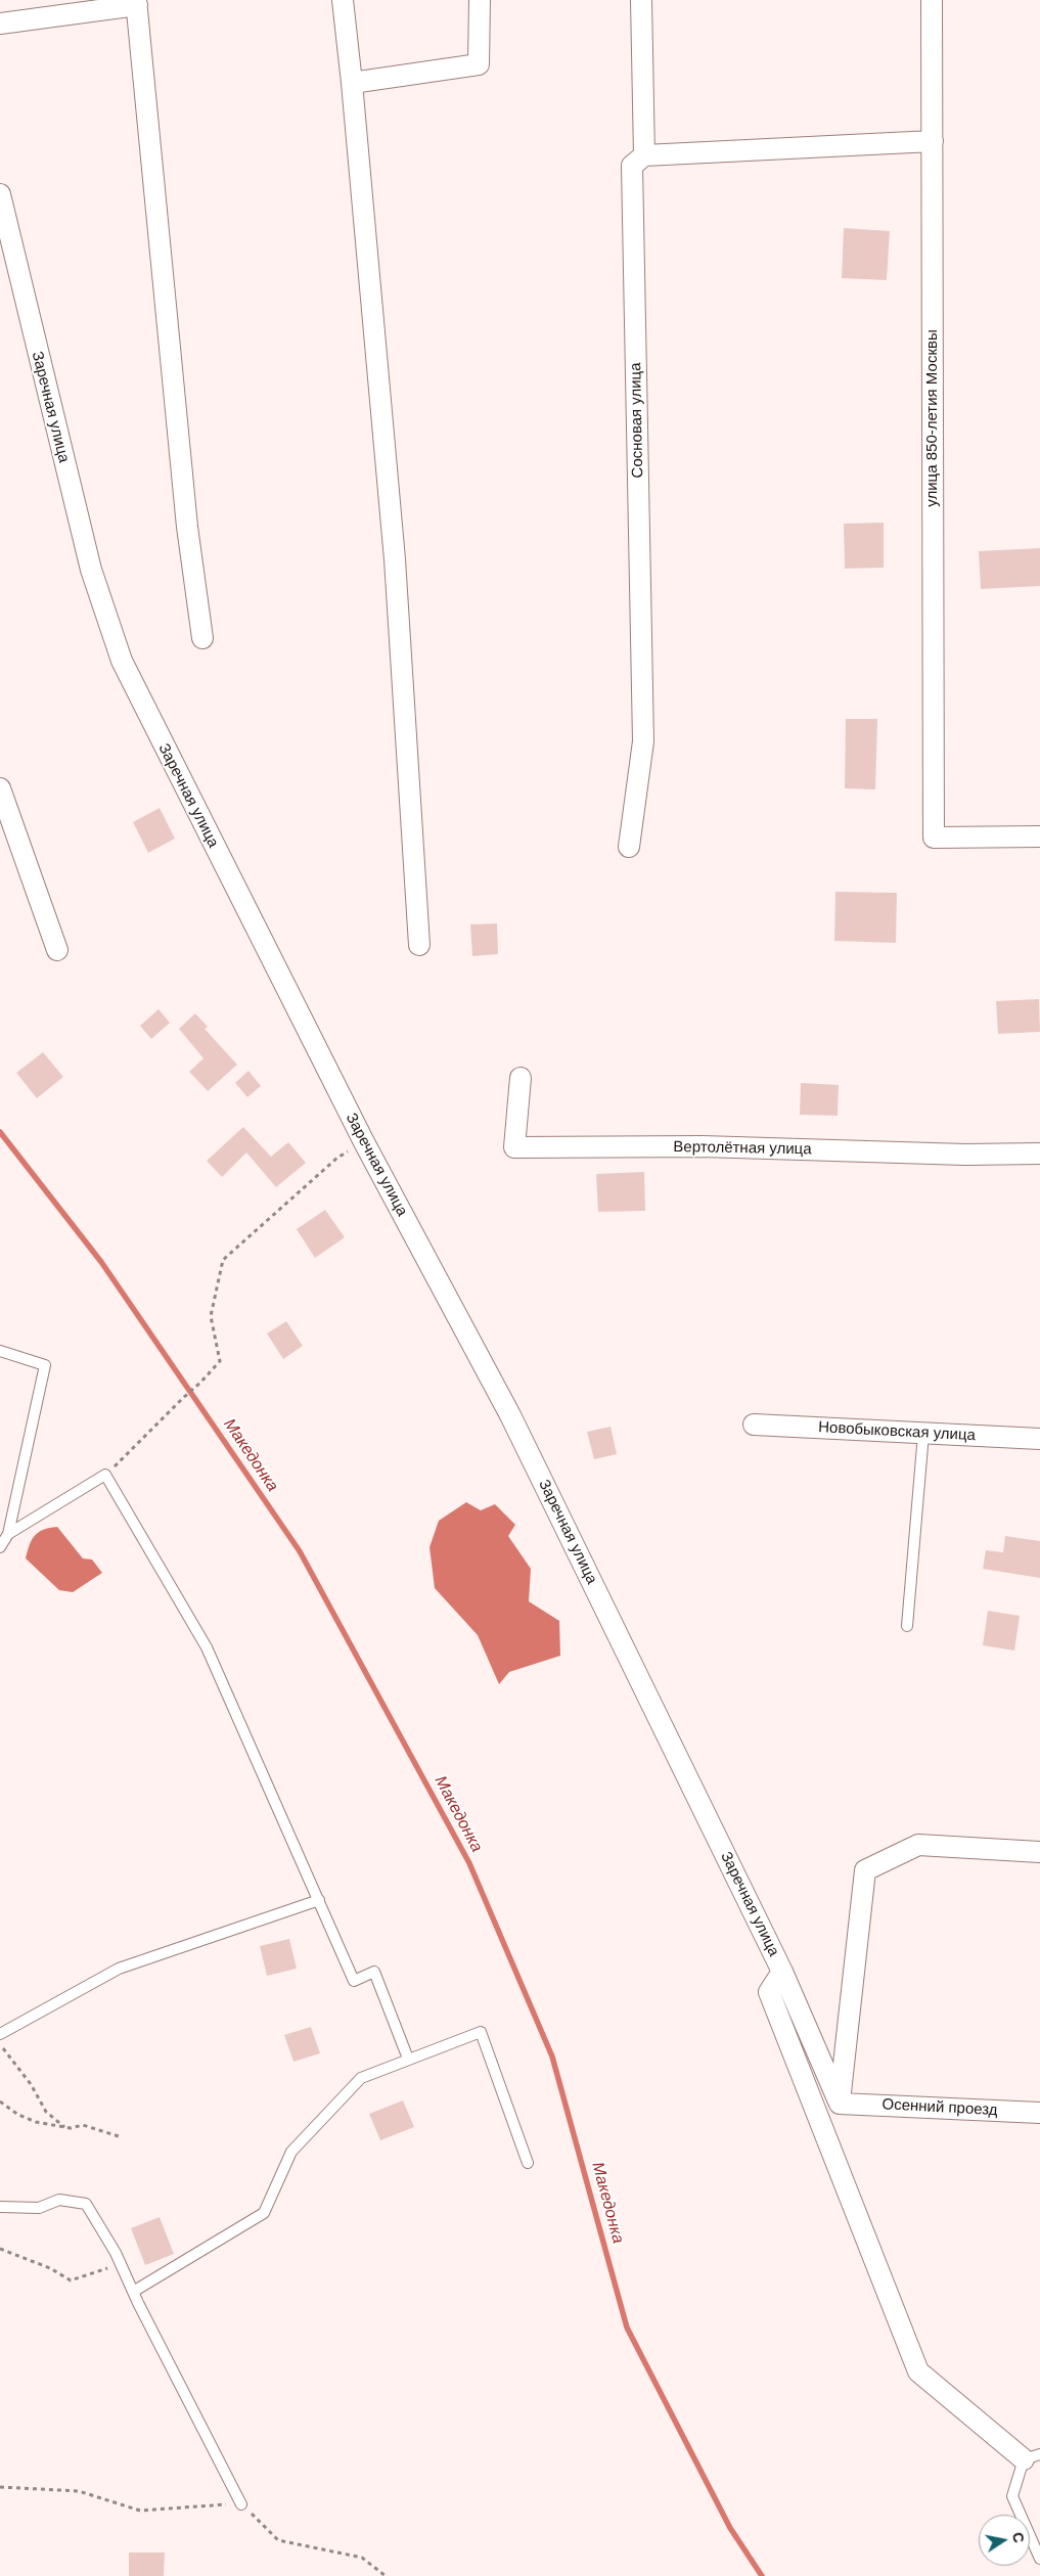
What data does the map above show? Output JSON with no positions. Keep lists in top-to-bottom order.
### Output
{
  "streets": {
    "street": [
      "Заречная улица",
      "улица 850-летия Москвы",
      "Сосновая улица",
      "Вертолётная улица",
      "Новобыковская улица",
      "Осенний проезд"
    ]
  },
  "crossings": [
    ["Заречная улица", "Осенний проезд"]
  ],
  "water": ["Македонка"],
  "north": "right"
}
